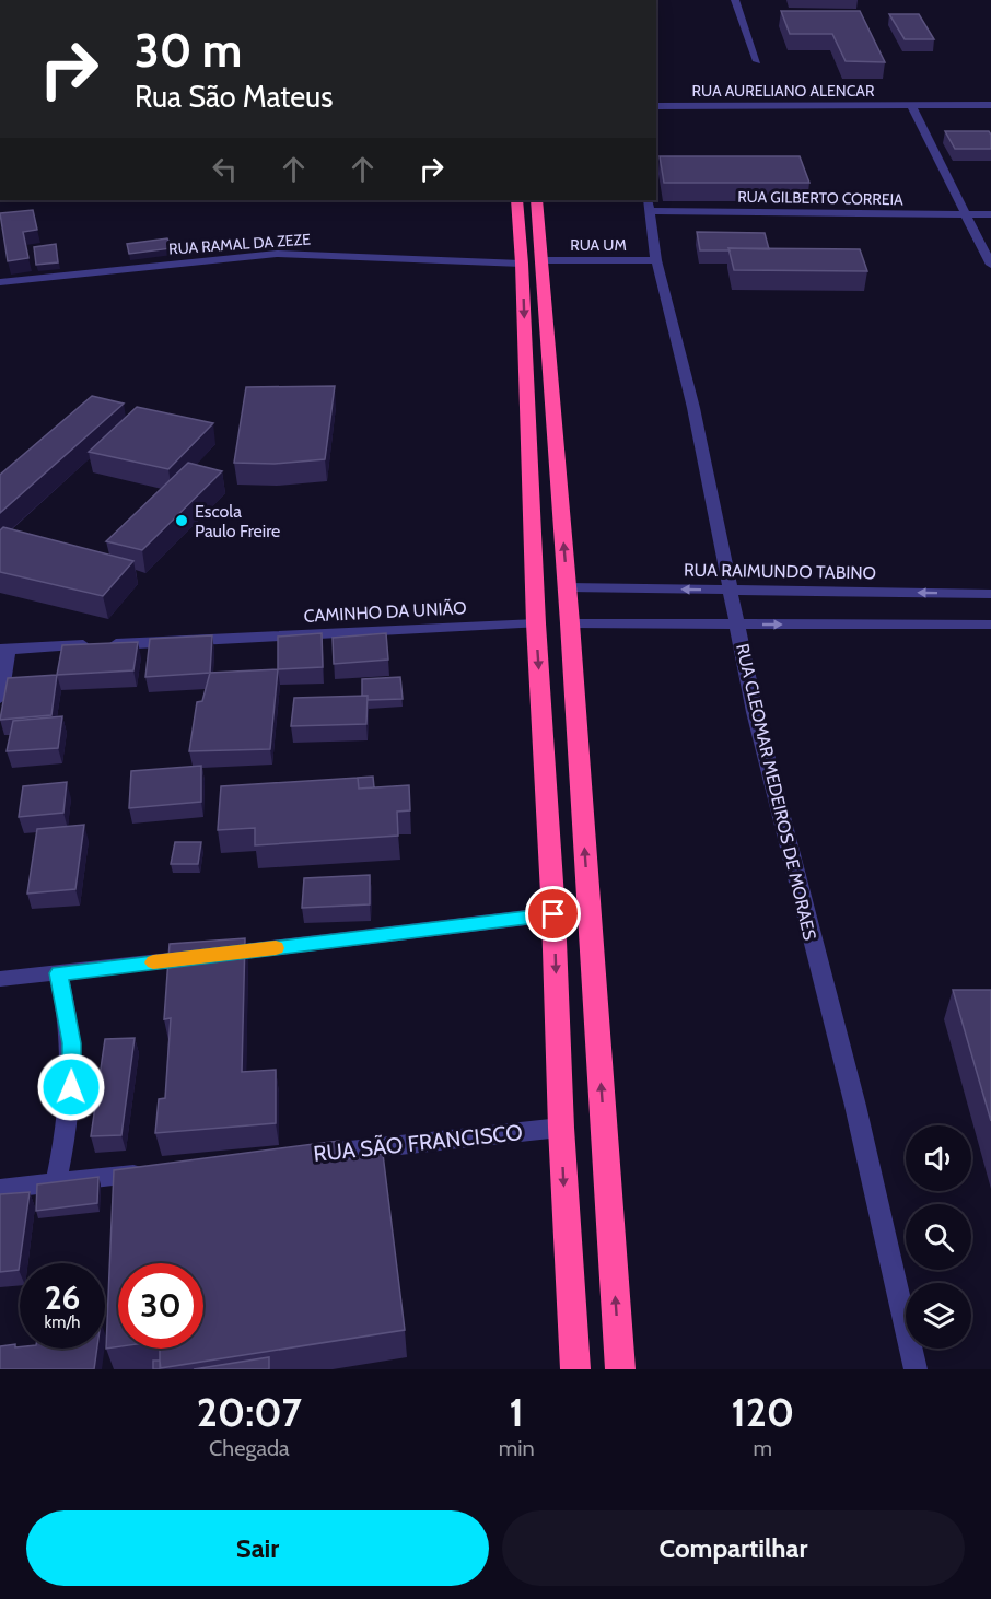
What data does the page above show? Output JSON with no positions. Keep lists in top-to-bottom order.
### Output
{
  "streets": {
    "street": [
      "RUA AURELIANO ALENCAR",
      "RUA GILBERTO CORREIA",
      "RUA RAMAL DA ZEZE",
      "RUA UM",
      "RUA RAIMUNDO TABINO",
      "CAMINHO DA UNIÃO",
      "RUA CLEOMAR MEDEIROS DE MORAES",
      "RUA SÃO FRANCISCO"
    ]
  },
  "crossings": [
    ["RUA GILBERTO CORREIA", "RUA CLEOMAR MEDEIROS DE MORAES"],
    ["RUA RAMAL DA ZEZE", "RUA UM"],
    ["RUA UM", "RUA CLEOMAR MEDEIROS DE MORAES"],
    ["RUA RAIMUNDO TABINO", "RUA CLEOMAR MEDEIROS DE MORAES"]
  ],
  "places": ["Escola Paulo Freire"],
  "page": {
    "turn": ["30 m", "Rua São Mateus"],
    "speed": "26 km/h",
    "limit": "30",
    "eta": [
      "20:07",
      "Chegada",
      "1",
      "min",
      "120",
      "m"
    ],
    "buttons": ["Sair", "Compartilhar"]
  }
}
